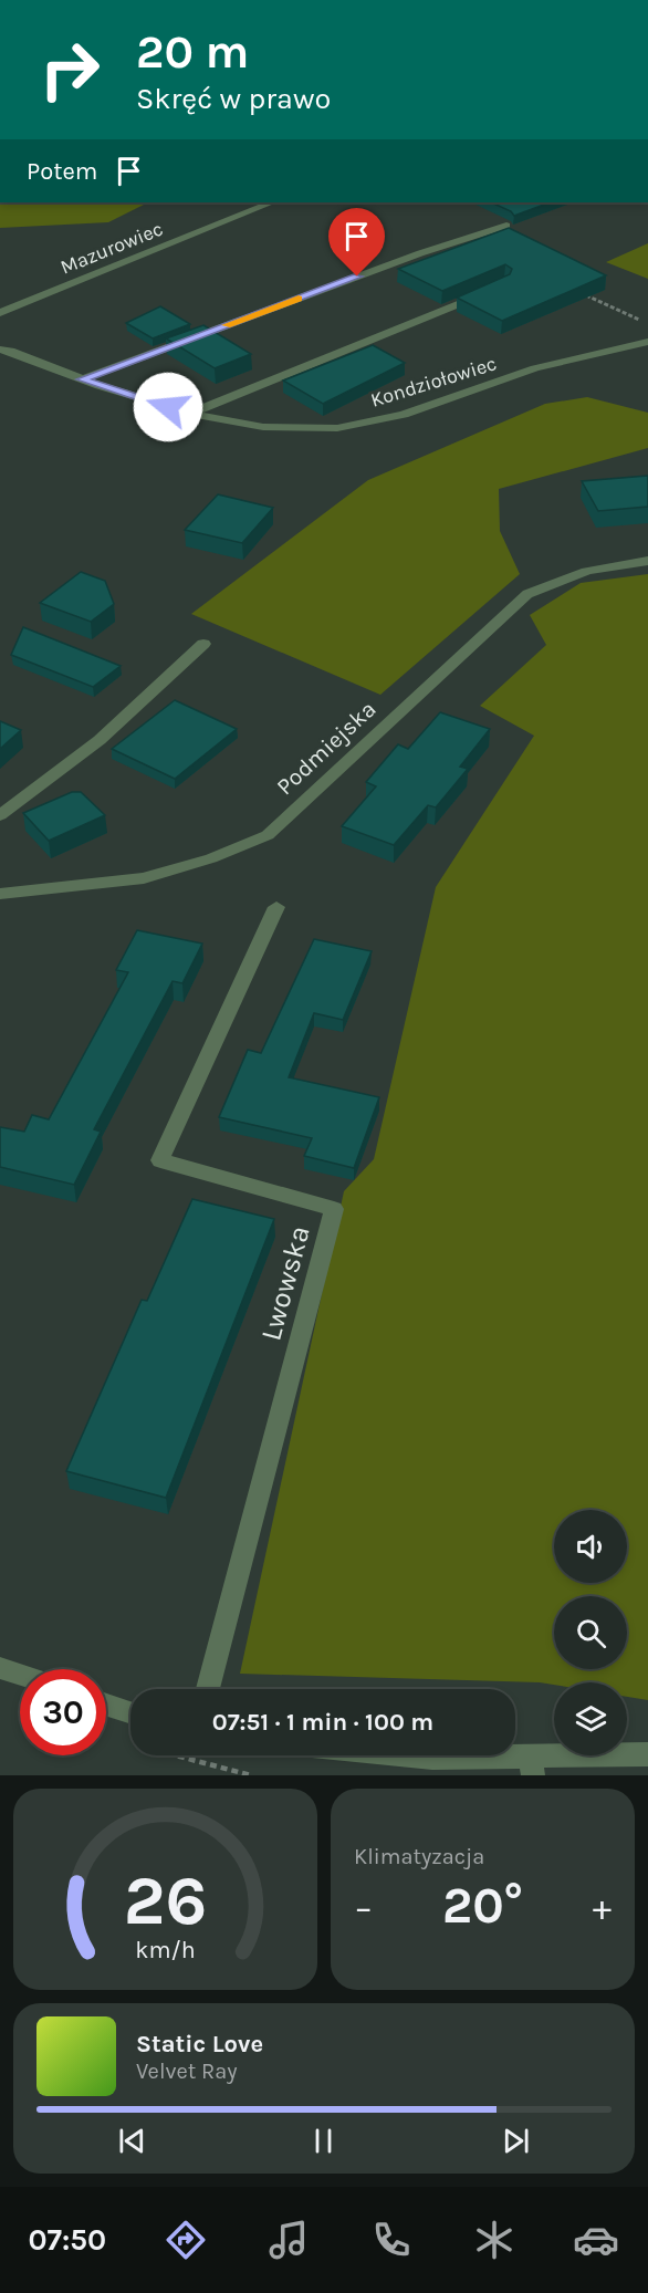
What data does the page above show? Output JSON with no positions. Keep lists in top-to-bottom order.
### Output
{
  "streets": {
    "street": [
      "Mazurowiec",
      "Kondziołowiec",
      "Podmiejska",
      "Lwowska"
    ]
  },
  "page": {
    "turn": ["20 m", "Skręć w prawo"],
    "then": "Potem",
    "limit": "30",
    "trip": "07:51 · 1 min · 100 m",
    "tile": "Klimatyzacja",
    "heat": ["−", "20°", "+"],
    "song": ["Static Love", "Velvet Ray"],
    "tabs": "07:50",
    "gauge": ["26", "km/h"]
  }
}
